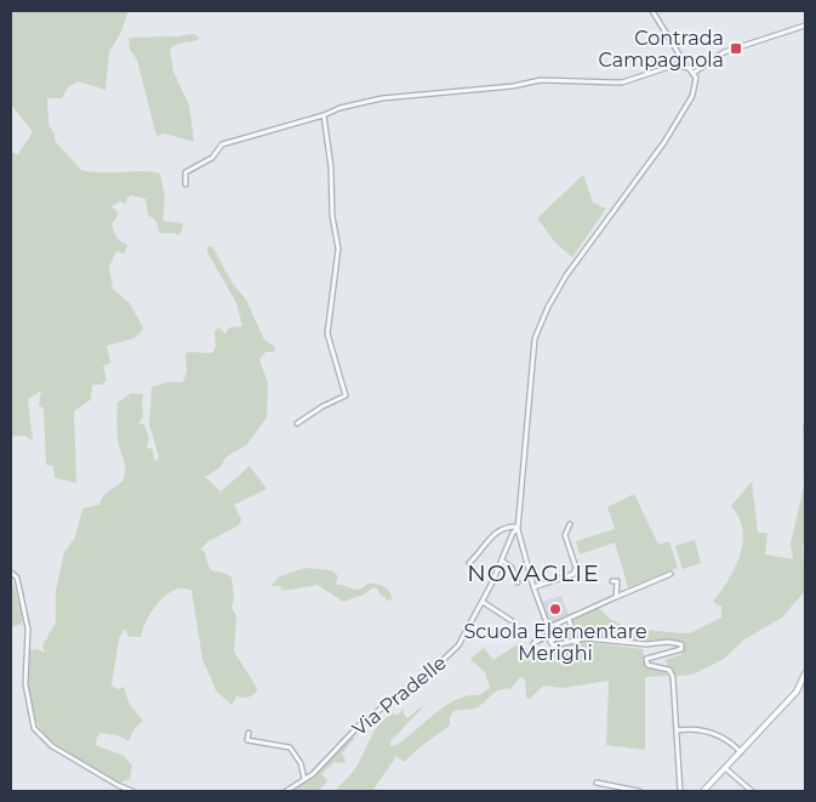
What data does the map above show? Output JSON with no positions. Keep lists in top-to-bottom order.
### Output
{
  "streets": {
    "street": ["Via Pradelle"]
  },
  "districts": ["NOVAGLIE"],
  "places": {
    "transit": ["Contrada Campagnola"],
    "other": ["Scuola Elementare Merighi"]
  }
}
